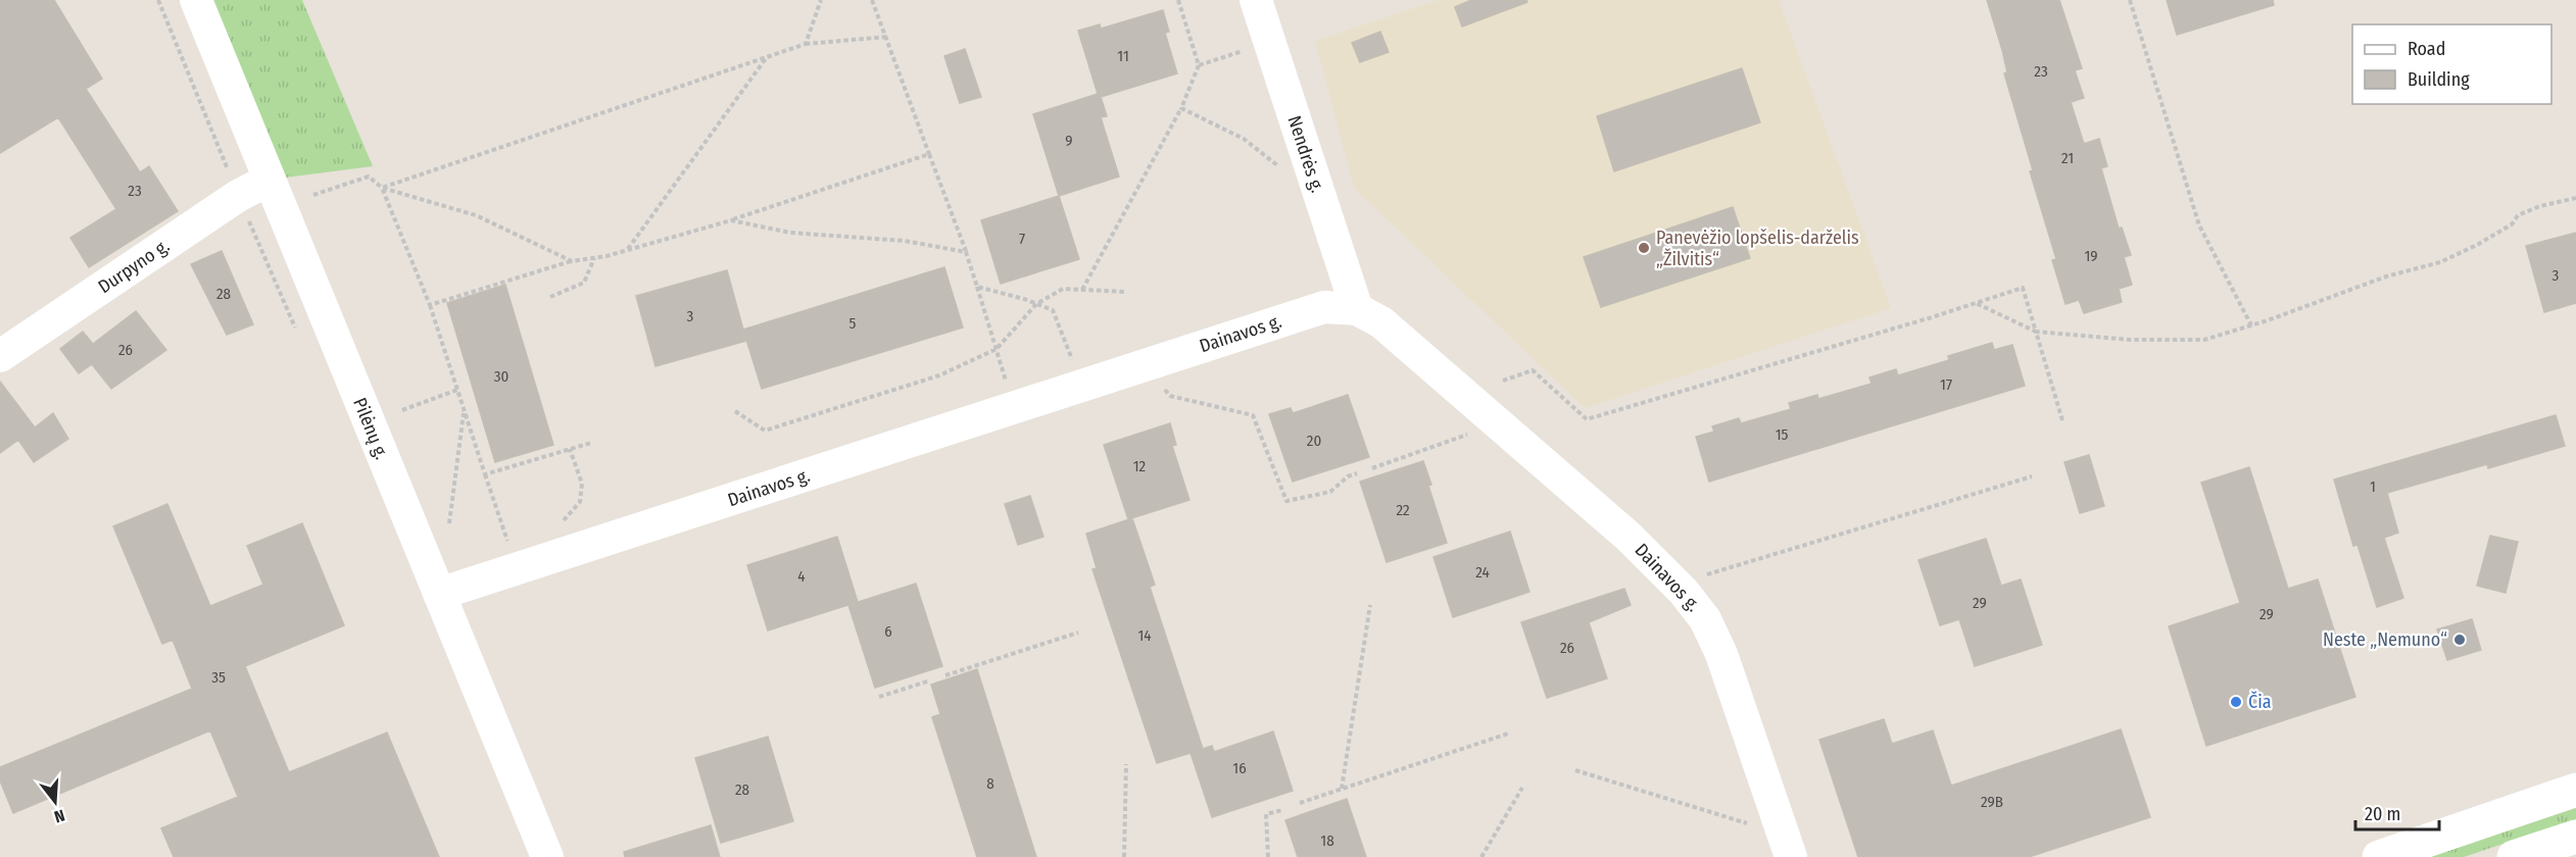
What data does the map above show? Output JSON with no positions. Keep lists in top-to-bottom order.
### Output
{
  "streets": {
    "street": [
      "Nendrės g.",
      "Durpyno g.",
      "Dainavos g.",
      "Pilėnų g."
    ]
  },
  "crossings": [
    ["Nendrės g.", "Dainavos g."],
    ["Durpyno g.", "Pilėnų g."],
    ["Dainavos g.", "Pilėnų g."]
  ],
  "places": ["Panevėžio lopšelis-darželis „Žilvitis“", "Neste „Nemuno“", "Čia"],
  "house_numbers": [
    "11",
    "23",
    "9",
    "21",
    "23",
    "7",
    "19",
    "3",
    "28",
    "3",
    "5",
    "26",
    "30",
    "17",
    "15",
    "20",
    "12",
    "1",
    "22",
    "24",
    "4",
    "29",
    "29",
    "6",
    "14",
    "26",
    "35",
    "16",
    "8",
    "28",
    "29B",
    "18"
  ],
  "legend": ["Road", "Building"],
  "scale_bar": "20 m",
  "north": "bottom"
}
